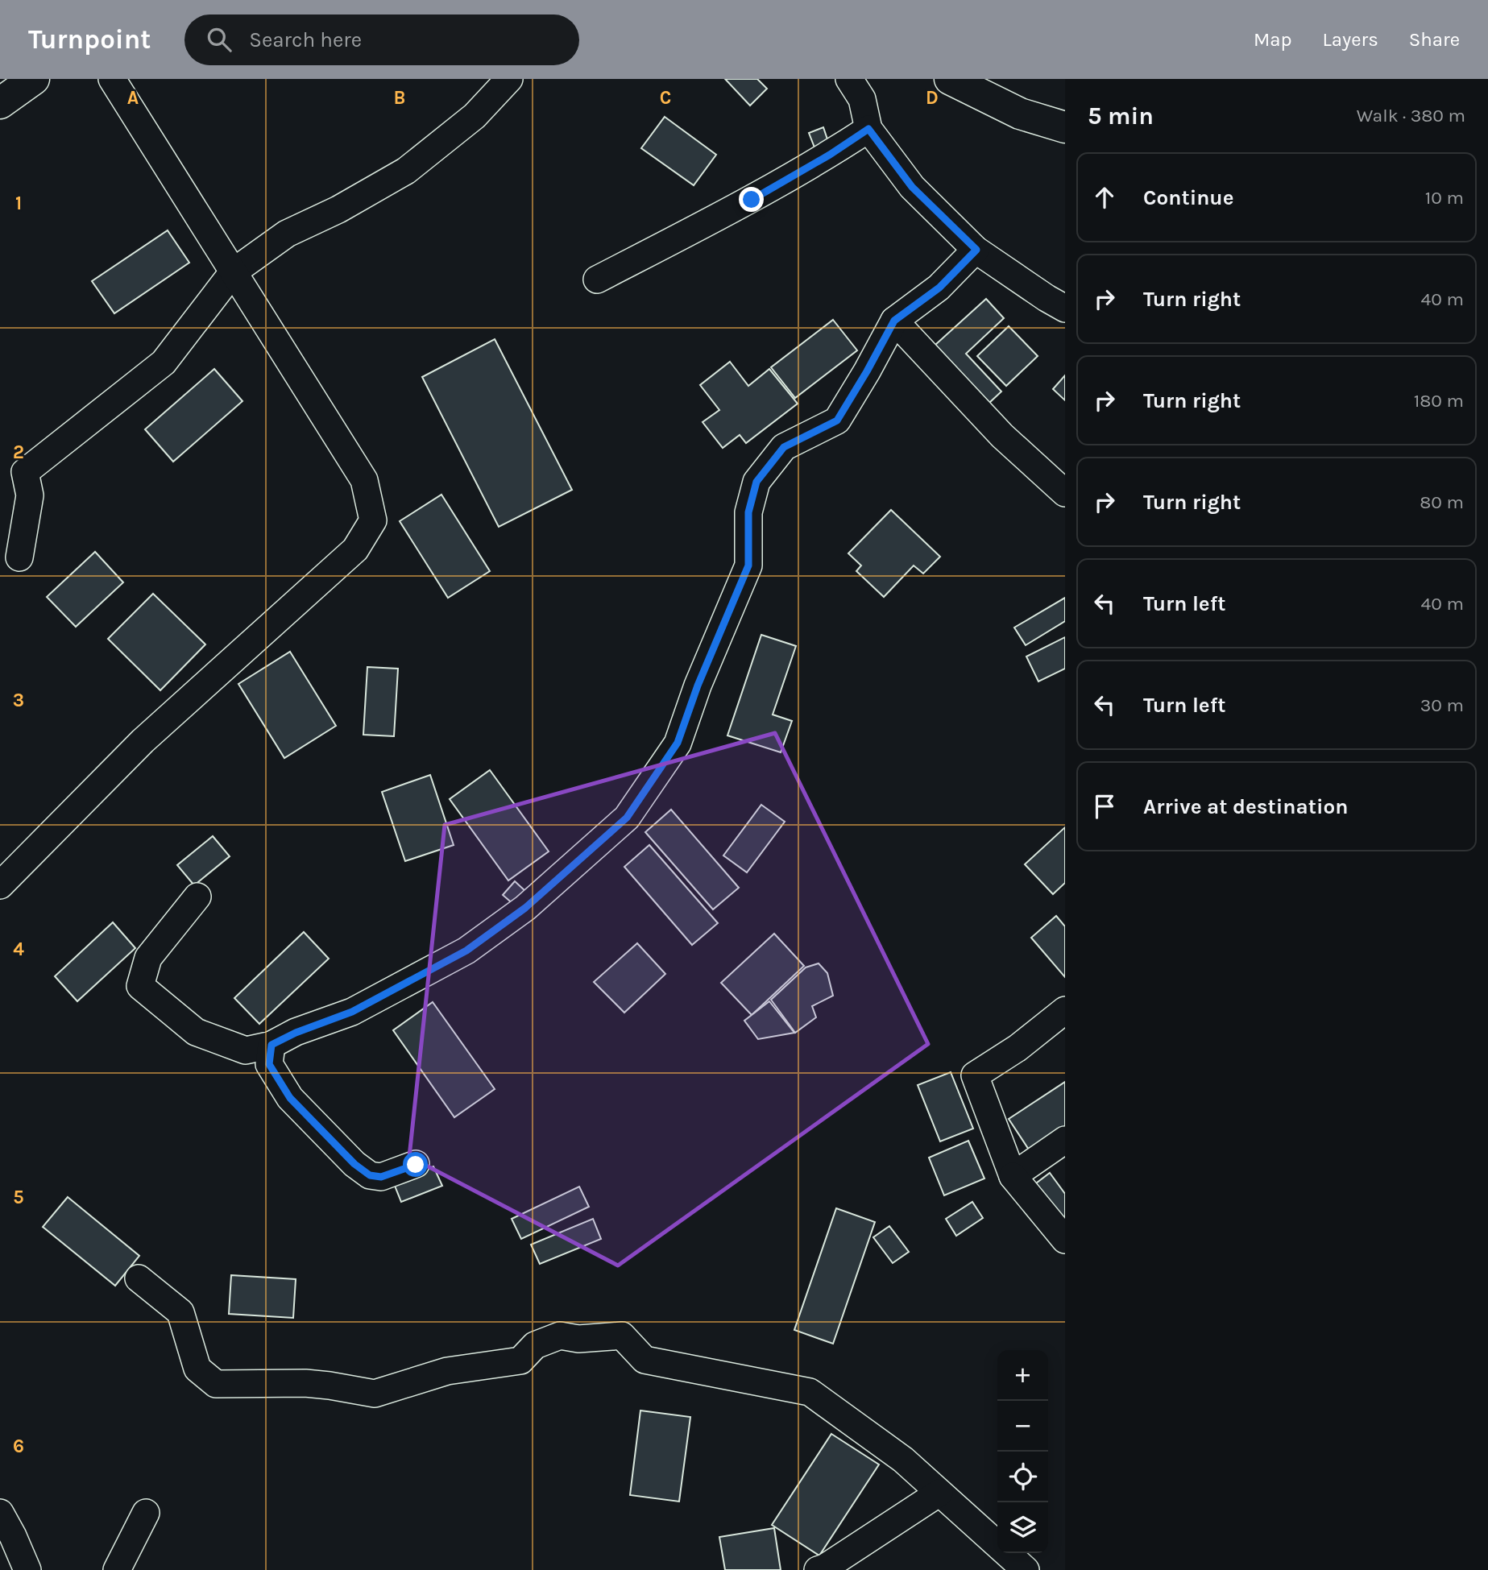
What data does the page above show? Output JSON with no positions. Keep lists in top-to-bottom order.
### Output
{
  "page": {
    "header": "Turnpoint",
    "search": "Search here",
    "nav": ["Map", "Layers", "Share"],
    "heading": ["5 min", "Walk · 380 m"],
    "list": [
      ["Continue", "10 m"],
      ["Turn right", "40 m"],
      ["Turn right", "180 m"],
      ["Turn right", "80 m"],
      ["Turn left", "40 m"],
      ["Turn left", "30 m"],
      "Arrive at destination"
    ],
    "map_buttons": ["+", "−"]
  },
  "grid": {
    "columns": [
      "A",
      "B",
      "C",
      "D"
    ],
    "rows": [
      "1",
      "2",
      "3",
      "4",
      "5",
      "6"
    ]
  }
}
